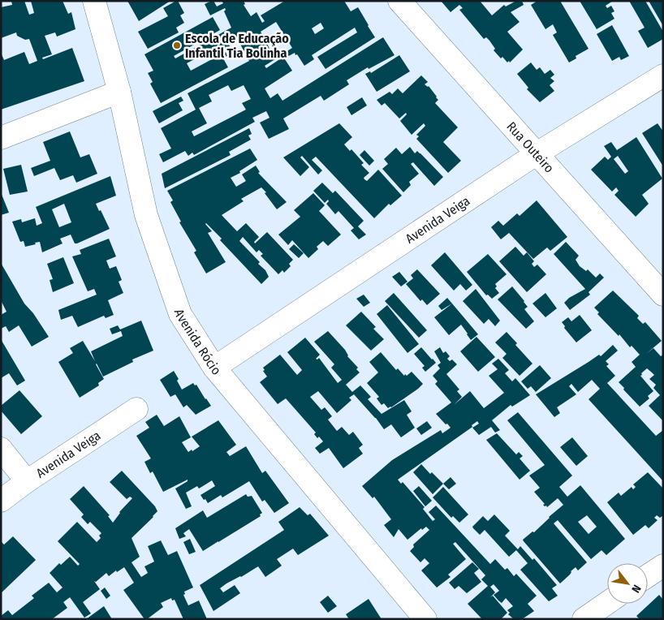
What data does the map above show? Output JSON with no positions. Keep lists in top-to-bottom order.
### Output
{
  "streets": {
    "street": ["Rua Outeiro", "Avenida Veiga", "Avenida Rócio"]
  },
  "crossings": [
    ["Rua Outeiro", "Avenida Veiga"],
    ["Avenida Veiga", "Avenida Rócio"]
  ],
  "places": ["Escola de Educação Infantil Tia Bolinha"],
  "north": "bottom right"
}
